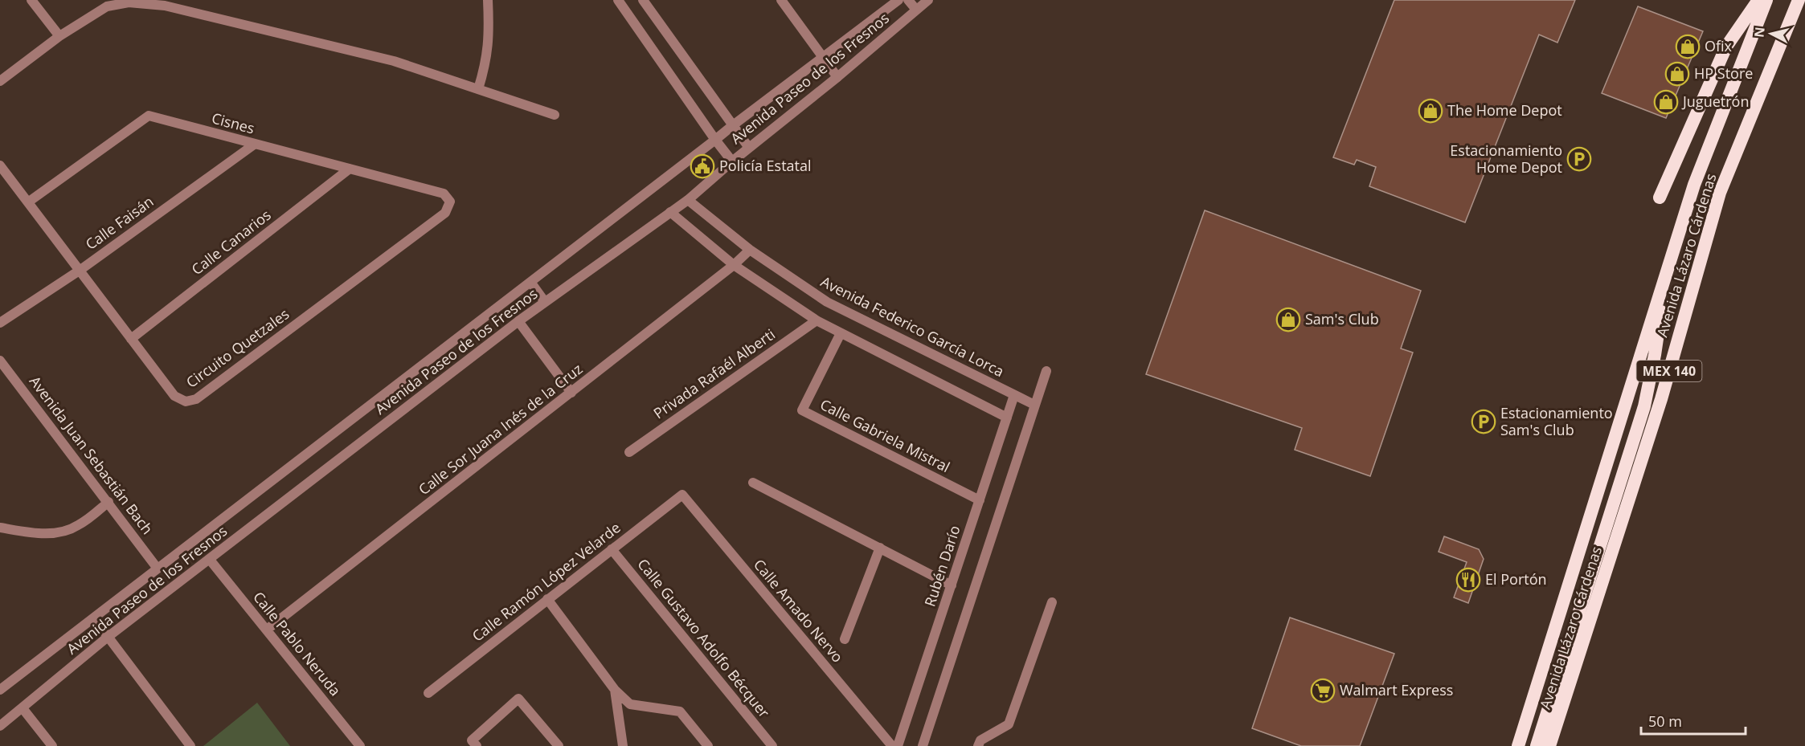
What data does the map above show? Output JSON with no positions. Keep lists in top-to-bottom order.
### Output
{
  "streets": {
    "highway": ["Avenida Lázaro Cárdenas", "MEX 140"],
    "street": [
      "Avenida Paseo de los Fresnos",
      "Cisnes",
      "Calle Faisán",
      "Calle Canarios",
      "Avenida Federico García Lorca",
      "Circuito Quetzales",
      "Privada Rafaél Alberti",
      "Calle Sor Juana Inés de la Cruz",
      "Calle Gabriela Mistral",
      "Avenida Juan Sebastián Bach",
      "Rubén Darío",
      "Calle Ramón López Velarde",
      "Calle Amado Nervo",
      "Calle Gustavo Adolfo Bécquer",
      "Calle Pablo Neruda"
    ]
  },
  "crossings": [
    ["Avenida Paseo de los Fresnos", "Avenida Federico García Lorca"],
    ["Avenida Paseo de los Fresnos", "Avenida Juan Sebastián Bach"],
    ["Avenida Paseo de los Fresnos", "Calle Pablo Neruda"],
    ["Cisnes", "Calle Faisán"],
    ["Cisnes", "Calle Canarios"],
    ["Cisnes", "Circuito Quetzales"],
    ["Calle Faisán", "Circuito Quetzales"],
    ["Calle Canarios", "Circuito Quetzales"],
    ["Avenida Federico García Lorca", "Calle Sor Juana Inés de la Cruz"],
    ["Avenida Federico García Lorca", "Rubén Darío"],
    ["Calle Sor Juana Inés de la Cruz", "Calle Pablo Neruda"],
    ["Calle Gabriela Mistral", "Rubén Darío"],
    ["Calle Ramón López Velarde", "Calle Amado Nervo"],
    ["Calle Ramón López Velarde", "Calle Gustavo Adolfo Bécquer"]
  ],
  "places": {
    "shop": [
      "Ofix",
      "HP Store",
      "Juguetrón",
      "The Home Depot",
      "Sam's Club"
    ],
    "parking": ["Estacionamiento Home Depot", "Estacionamiento Sam's Club"],
    "public building": ["Policía Estatal"],
    "restaurant": ["El Portón"],
    "supermarket": ["Walmart Express"]
  },
  "scale_bar": "50 m",
  "north": "left"
}
